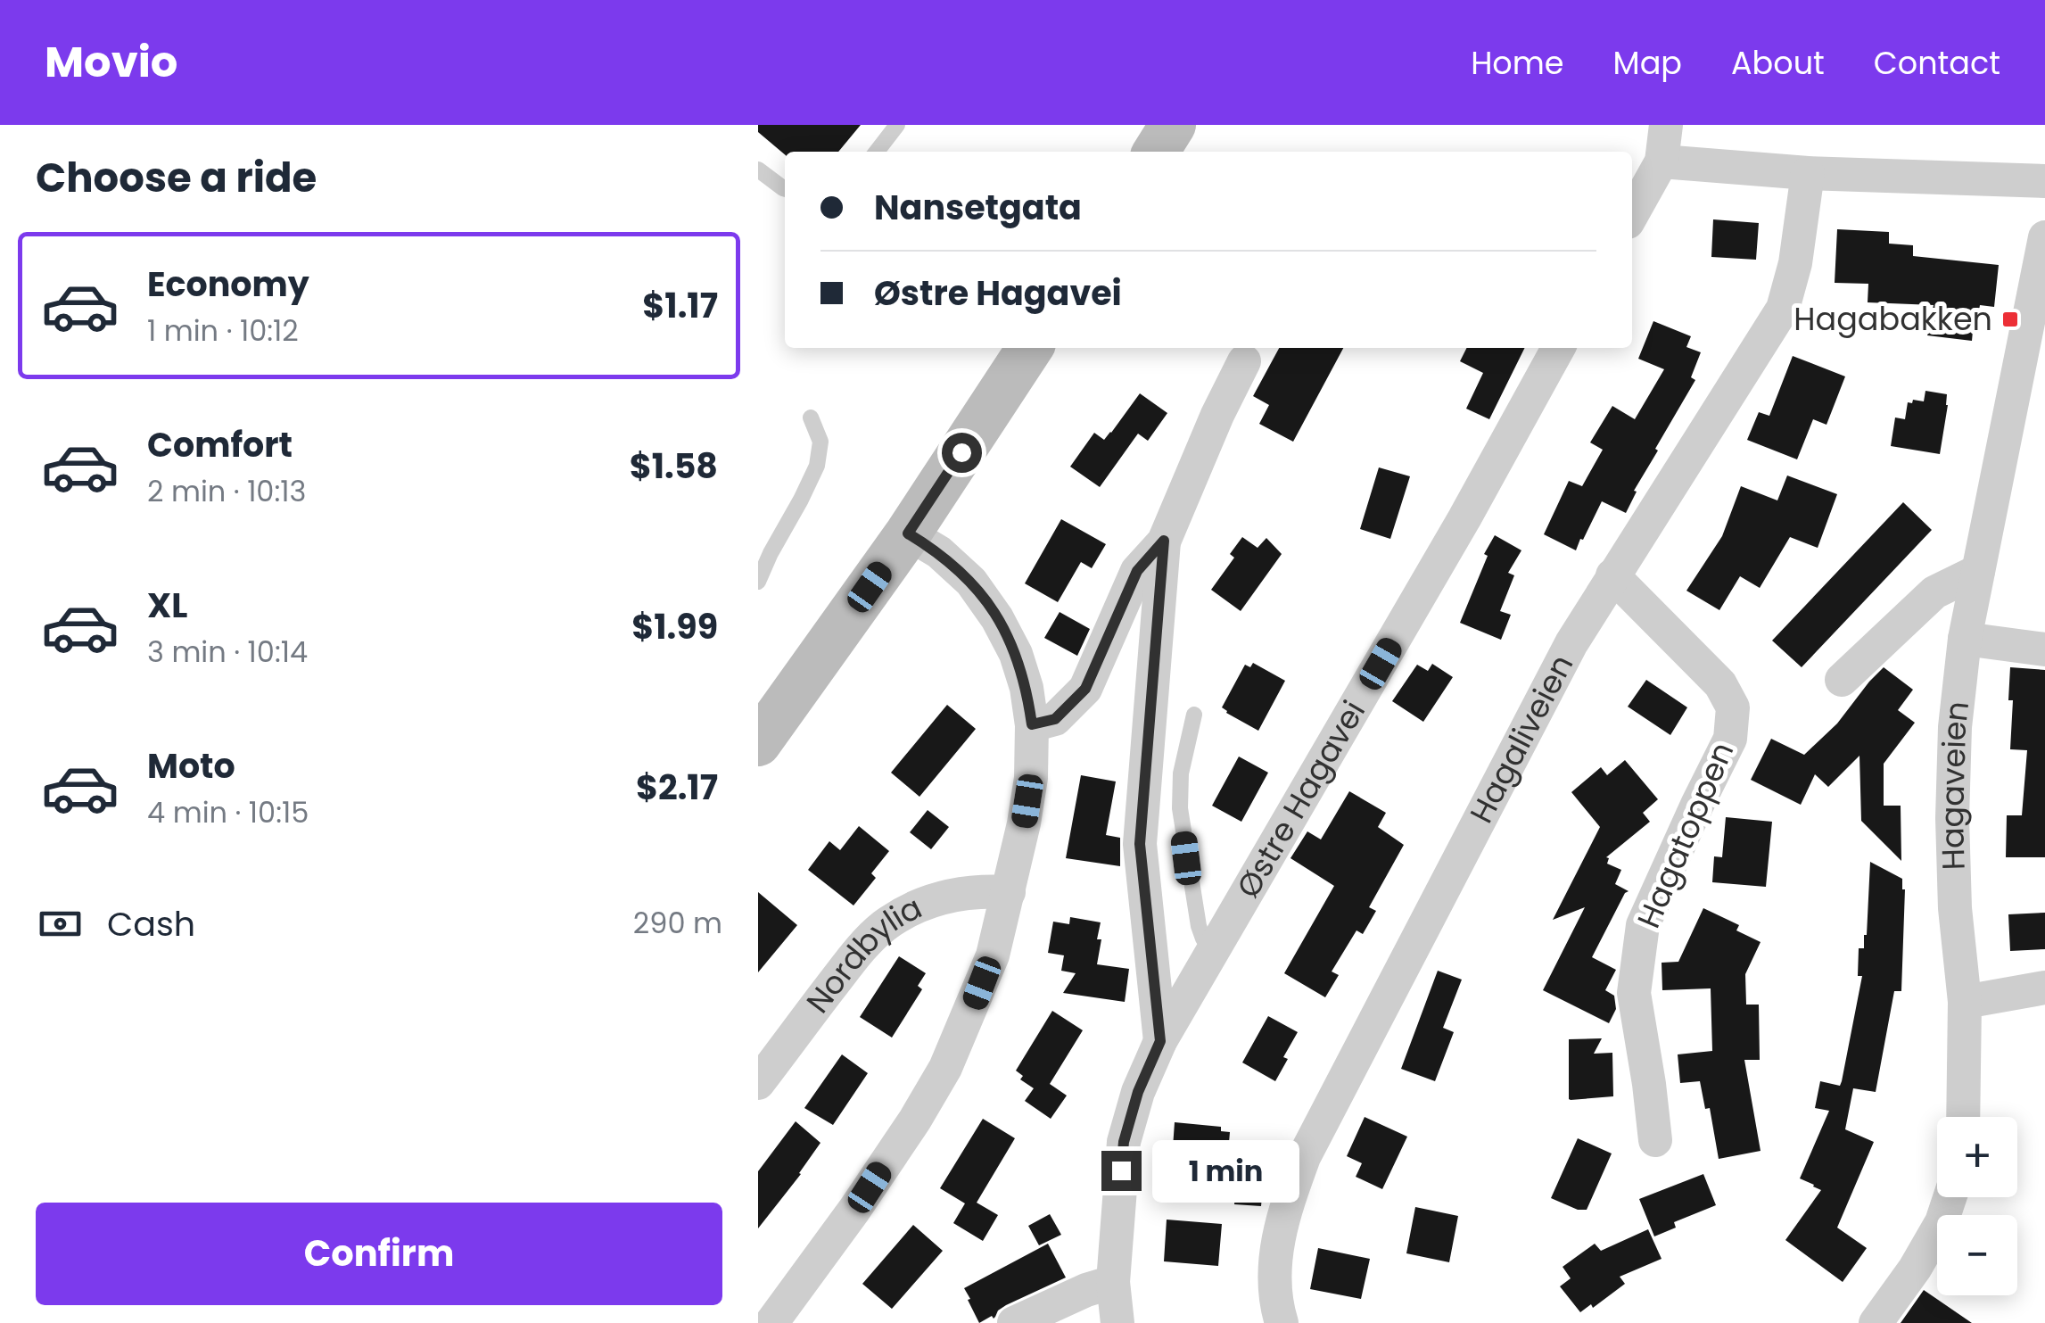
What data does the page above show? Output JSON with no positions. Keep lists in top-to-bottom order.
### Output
{
  "streets": {
    "street": [
      "Hagaliveien",
      "Hagaveien",
      "Østre Hagavei",
      "Hagatoppen",
      "Nordbylia"
    ]
  },
  "crossings": [
    ["Hagaliveien", "Hagatoppen"]
  ],
  "places": {
    "transit": ["Hagabakken"]
  },
  "page": {
    "header": "Movio",
    "nav": [
      "Home",
      "Map",
      "About",
      "Contact"
    ],
    "heading": "Choose a ride",
    "banner": ["Nansetgata", "Østre Hagavei"],
    "list": [
      {
        "name": "Economy",
        "note": "1 min · 10:12",
        "value": "$1.17"
      },
      {
        "name": "Comfort",
        "note": "2 min · 10:13",
        "value": "$1.58"
      },
      {
        "name": "XL",
        "note": "3 min · 10:14",
        "value": "$1.99"
      },
      {
        "name": "Moto",
        "note": "4 min · 10:15",
        "value": "$2.17"
      }
    ],
    "pay": ["Cash", "290 m"],
    "map_buttons": ["+", "−"],
    "bubble": "1 min",
    "buttons": "Confirm"
  }
}
